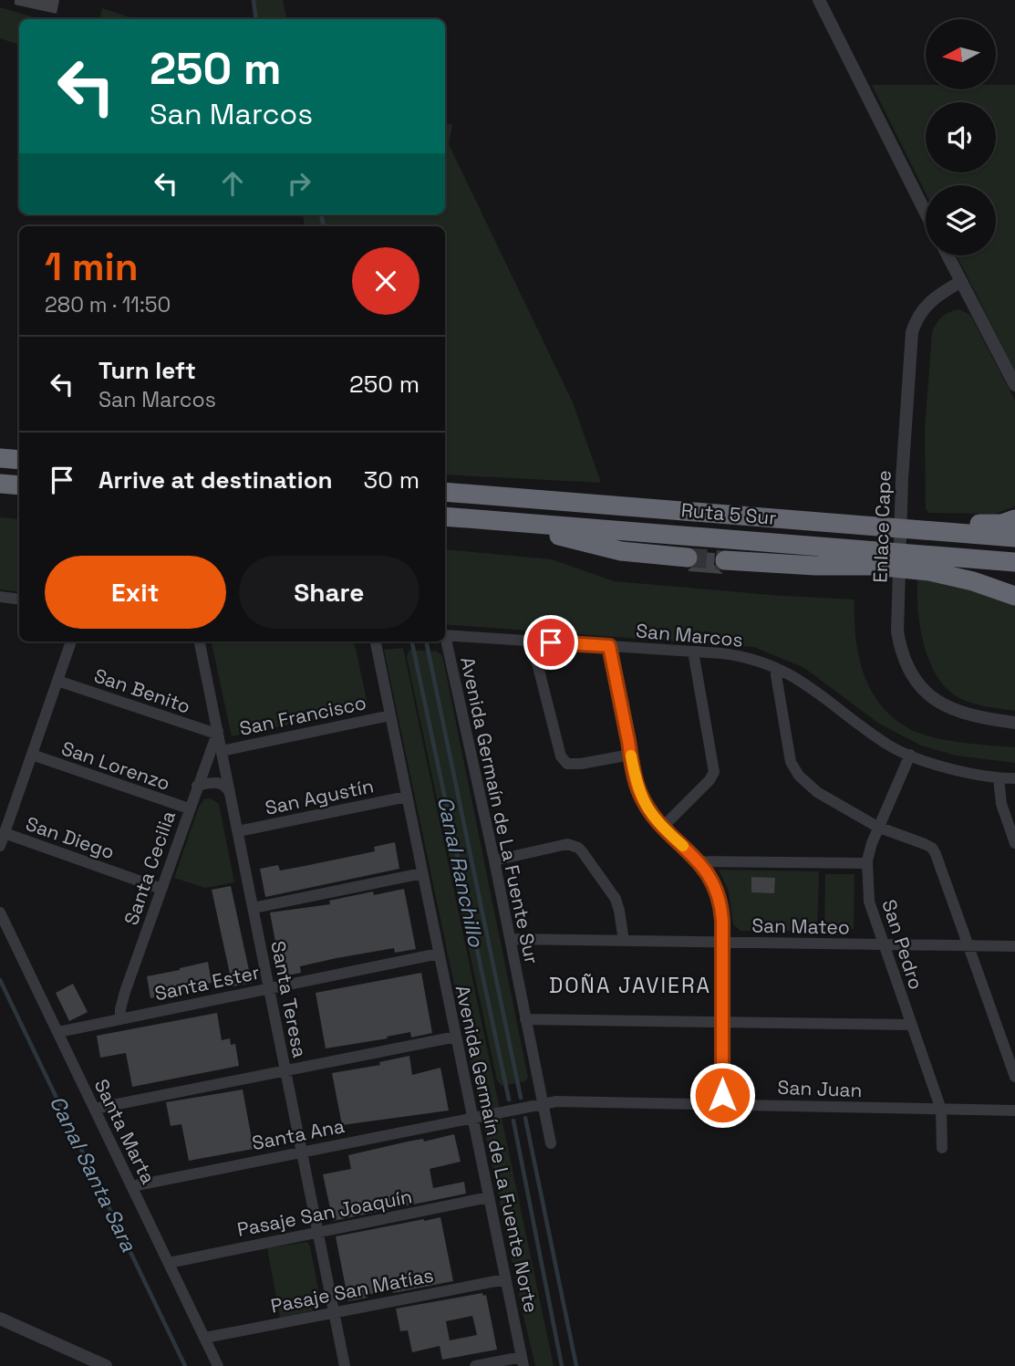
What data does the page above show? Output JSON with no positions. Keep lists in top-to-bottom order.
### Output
{
  "streets": {
    "highway": ["Ruta 5 Sur"],
    "street": [
      "Enlace Cape",
      "San Marcos",
      "San Benito",
      "San Francisco",
      "San Lorenzo",
      "San Agustín",
      "Avenida Germaín de La Fuente Sur",
      "San Diego",
      "Santa Cecilia",
      "San Mateo",
      "San Pedro",
      "Santa Ester",
      "Santa Teresa",
      "San Juan",
      "Santa Marta",
      "Santa Ana",
      "Avenida Germaín de La Fuente Norte",
      "Pasaje San Joaquín",
      "Pasaje San Matías"
    ]
  },
  "crossings": [
    ["San Marcos", "San Pedro"],
    ["San Benito", "Santa Cecilia"],
    ["San Benito", "Santa Teresa"],
    ["San Francisco", "Santa Teresa"],
    ["San Francisco", "Avenida Germaín de La Fuente Norte"],
    ["San Lorenzo", "Santa Cecilia"],
    ["San Agustín", "Santa Teresa"],
    ["San Agustín", "Avenida Germaín de La Fuente Norte"],
    ["Avenida Germaín de La Fuente Sur", "San Mateo"],
    ["Avenida Germaín de La Fuente Sur", "San Juan"],
    ["San Diego", "Santa Cecilia"],
    ["Santa Cecilia", "Santa Ester"],
    ["Santa Cecilia", "Santa Teresa"],
    ["San Mateo", "San Pedro"],
    ["San Pedro", "San Juan"],
    ["Santa Ester", "Santa Teresa"],
    ["Santa Ester", "Santa Marta"],
    ["Santa Ester", "Avenida Germaín de La Fuente Norte"],
    ["Santa Teresa", "Santa Ana"],
    ["Santa Teresa", "Pasaje San Joaquín"],
    ["Santa Teresa", "Pasaje San Matías"],
    ["San Juan", "Santa Ana"],
    ["San Juan", "Avenida Germaín de La Fuente Norte"],
    ["Santa Marta", "Santa Ana"],
    ["Santa Marta", "Pasaje San Joaquín"],
    ["Santa Marta", "Pasaje San Matías"],
    ["Santa Ana", "Avenida Germaín de La Fuente Norte"],
    ["Avenida Germaín de La Fuente Norte", "Pasaje San Joaquín"],
    ["Avenida Germaín de La Fuente Norte", "Pasaje San Matías"]
  ],
  "districts": ["DOÑA JAVIERA"],
  "water": ["Canal Ranchillo", "Canal Santa Sara"],
  "north": "left",
  "page": {
    "turn": ["250 m", "San Marcos"],
    "heading": ["1 min", "280 m · 11:50"],
    "list": [
      {
        "name": "Turn left",
        "note": "San Marcos",
        "value": "250 m"
      },
      {
        "name": "Arrive at destination",
        "value": "30 m"
      }
    ],
    "buttons": ["Exit", "Share"]
  }
}
